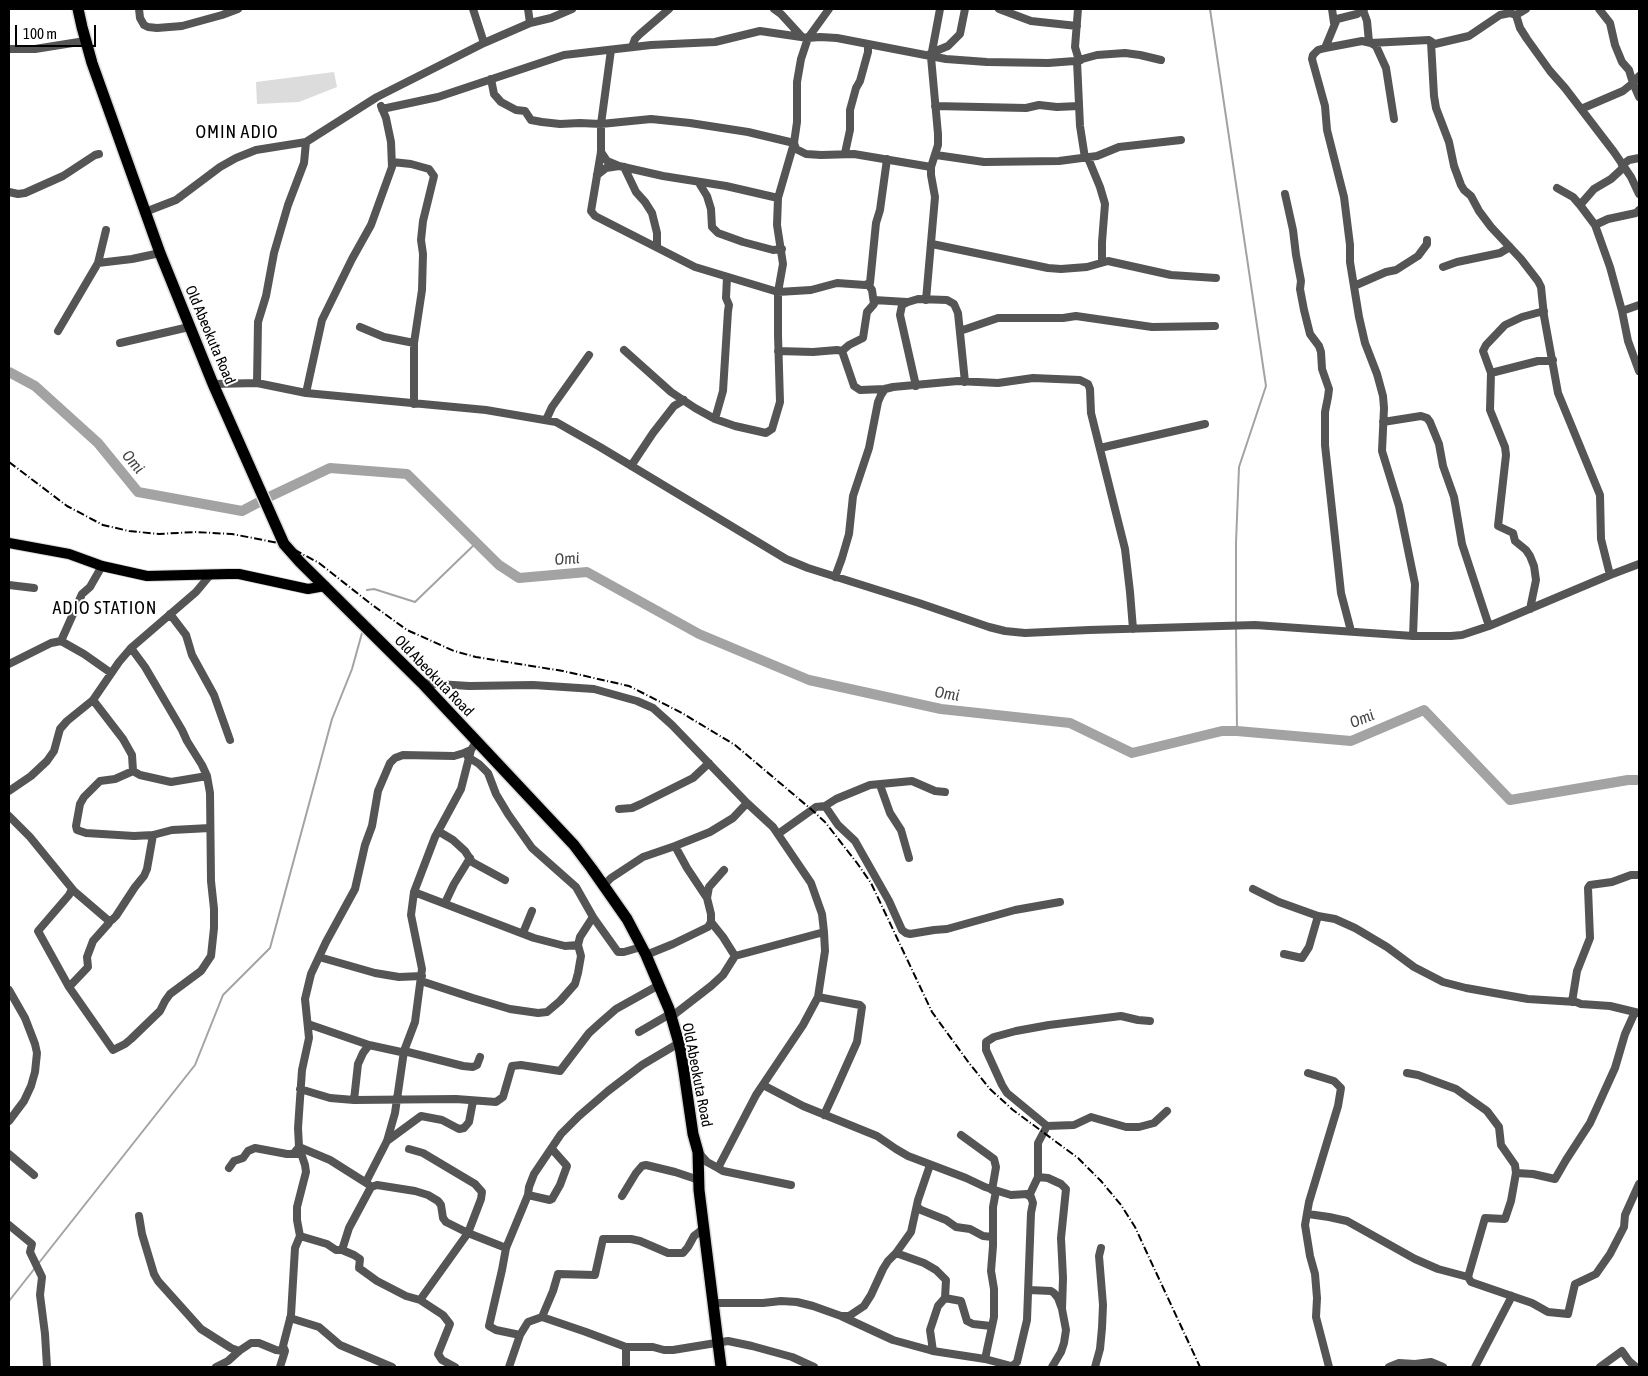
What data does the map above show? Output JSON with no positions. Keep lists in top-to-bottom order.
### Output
{
  "streets": {
    "highway": ["Old Abeokuta Road"]
  },
  "districts": ["OMIN ADIO", "ADIO STATION"],
  "water": ["Omi"],
  "scale_bar": "100 m"
}
